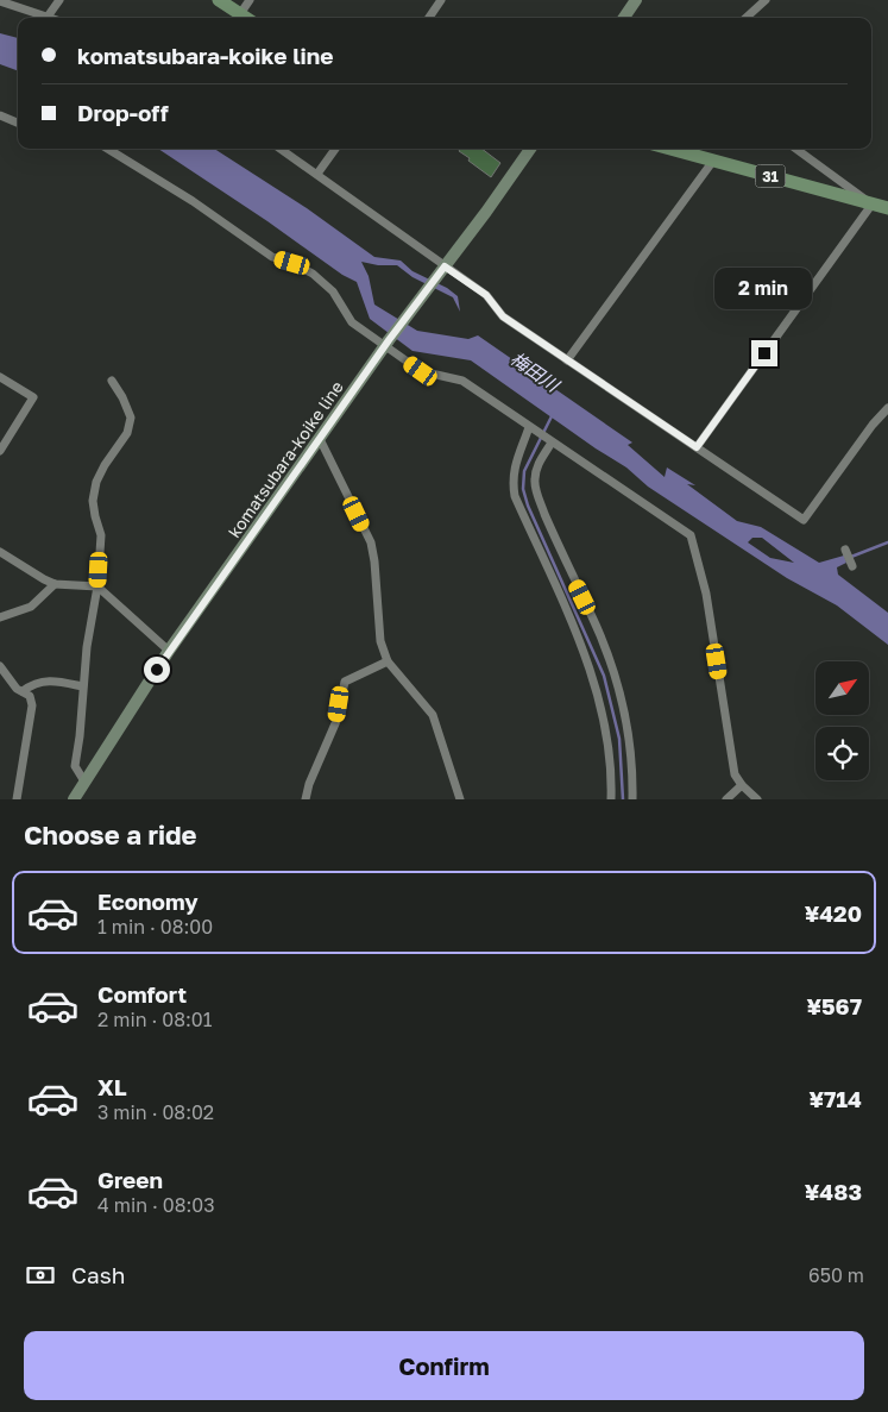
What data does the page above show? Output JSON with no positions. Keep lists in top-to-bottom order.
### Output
{
  "streets": {
    "main road": ["31", "komatsubara-koike line"]
  },
  "water": ["梅田川"],
  "north": "top right",
  "page": {
    "banner": ["komatsubara-koike line", "Drop-off"],
    "bubble": "2 min",
    "heading": "Choose a ride",
    "list": [
      {
        "name": "Economy",
        "note": "1 min · 08:00",
        "value": "¥420"
      },
      {
        "name": "Comfort",
        "note": "2 min · 08:01",
        "value": "¥567"
      },
      {
        "name": "XL",
        "note": "3 min · 08:02",
        "value": "¥714"
      },
      {
        "name": "Green",
        "note": "4 min · 08:03",
        "value": "¥483"
      }
    ],
    "pay": ["Cash", "650 m"],
    "buttons": "Confirm"
  }
}
